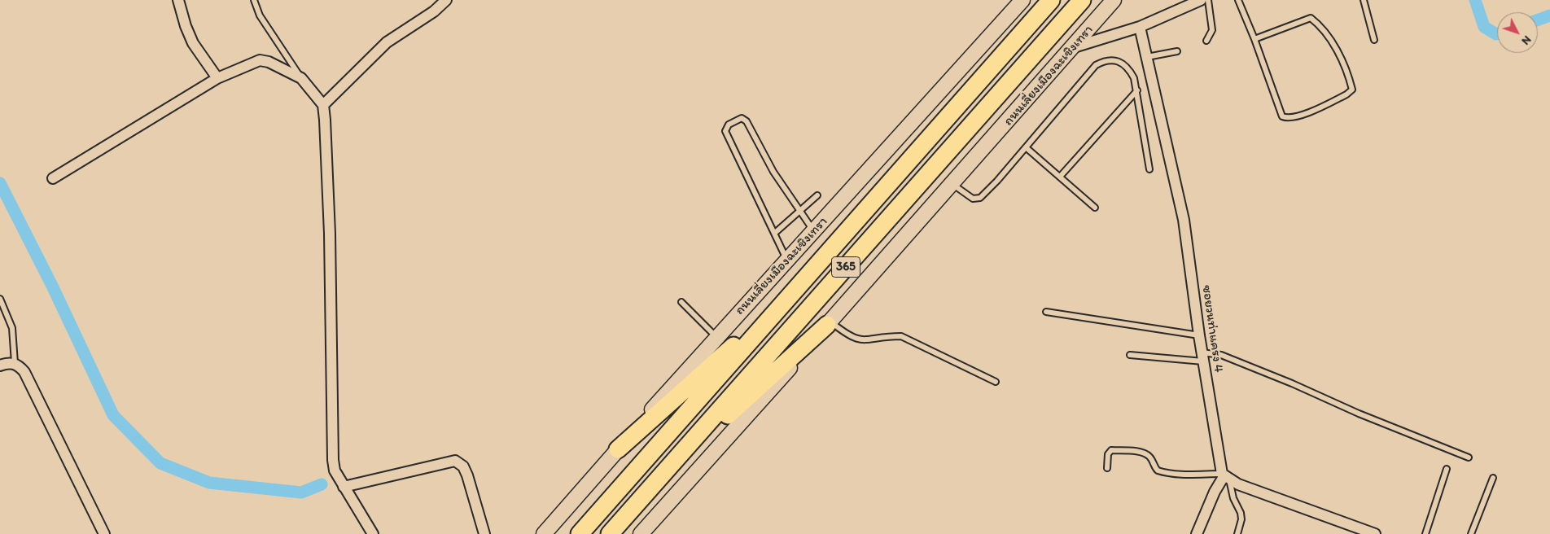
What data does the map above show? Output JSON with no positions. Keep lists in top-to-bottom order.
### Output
{
  "streets": {
    "highway": ["ถนนเลี่ยงเมืองฉะเชิงเทรา", "365"],
    "street": ["ซอยวนท่าแครง 4"]
  },
  "north": "bottom right"
}
